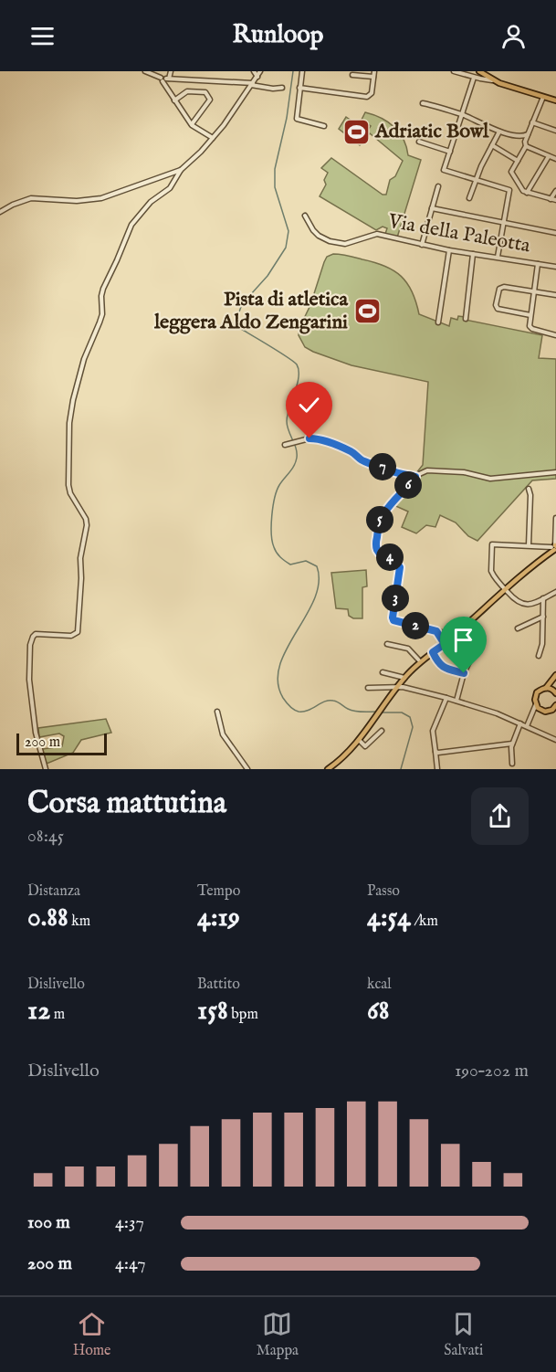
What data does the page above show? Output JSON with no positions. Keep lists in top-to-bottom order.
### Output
{
  "streets": {
    "street": ["Via della Paleotta"]
  },
  "places": {
    "sports": ["Adriatic Bowl", "Pista di atletica leggera Aldo Zengarini"]
  },
  "scale_bar": "200 m",
  "page": {
    "header": "Runloop",
    "pins": [
      "7",
      "6",
      "5",
      "4",
      "3",
      "2"
    ],
    "scale": "200 m",
    "heading": ["Corsa mattutina", "08:45"],
    "stats": [
      ["Distanza", "0.88 km"],
      ["Tempo", "4:19"],
      ["Passo", "4:54 /km"],
      ["Dislivello", "12 m"],
      ["Battito", "158 bpm"],
      ["kcal", "68"]
    ],
    "chart": ["Dislivello", "190–202 m"],
    "list": [
      {
        "name": "100 m",
        "note": "4:37"
      },
      {
        "name": "200 m",
        "note": "4:47"
      }
    ],
    "tabs": ["Home", "Mappa", "Salvati"]
  }
}
